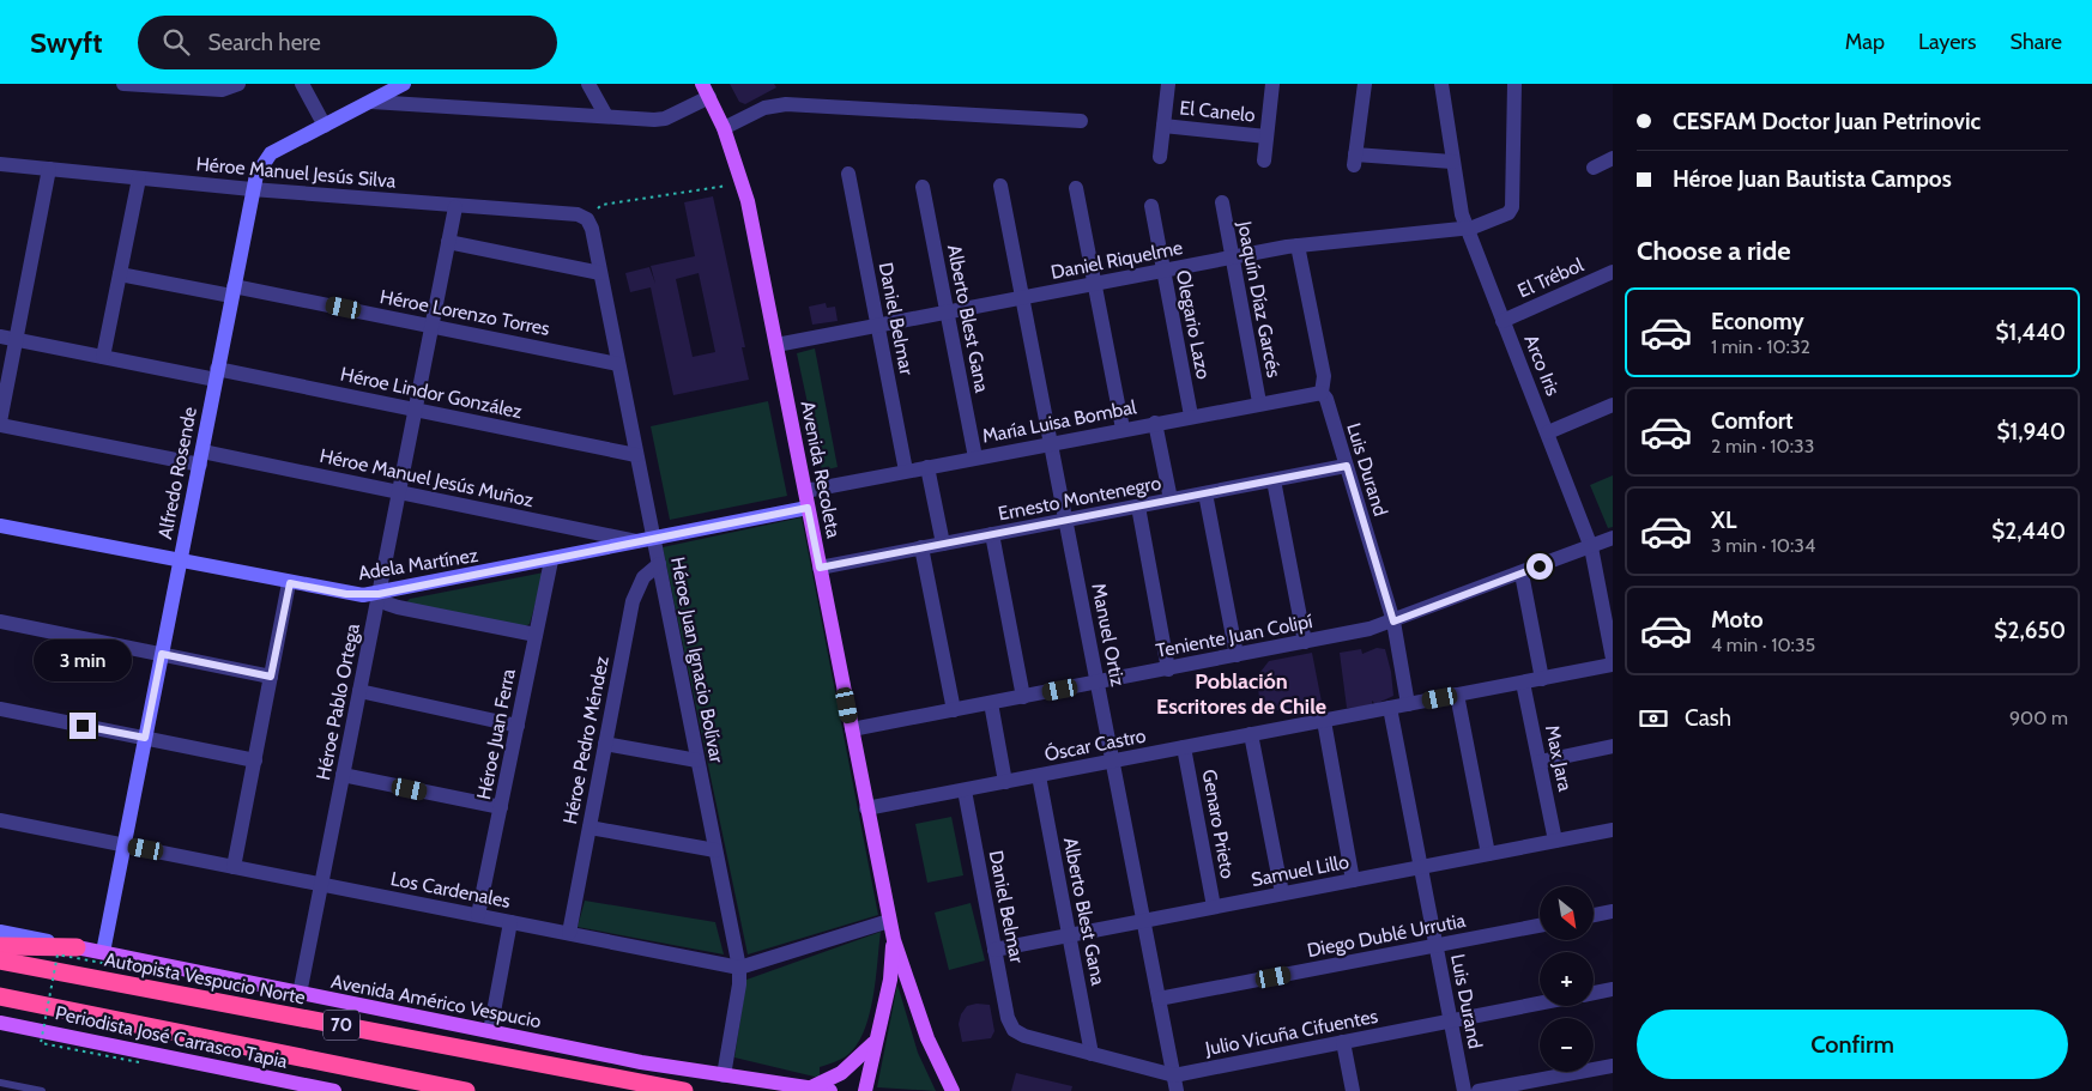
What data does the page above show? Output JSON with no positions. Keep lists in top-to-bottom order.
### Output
{
  "streets": {
    "highway": ["Autopista Vespucio Norte", "70"],
    "main road": ["Avenida Recoleta", "Avenida Américo Vespucio", "Periodista José Carrasco Tapia"],
    "street": [
      "El Canelo",
      "Héroe Manuel Jesús Silva",
      "Daniel Riquelme",
      "El Trébol",
      "Joaquín Díaz Garcés",
      "Héroe Lorenzo Torres",
      "Daniel Belmar",
      "Alberto Blest Gana",
      "Olegario Lazo",
      "Arco Iris",
      "Héroe Lindor González",
      "María Luisa Bombal",
      "Luis Durand",
      "Alfredo Rosende",
      "Héroe Manuel Jesús Muñoz",
      "Ernesto Montenegro",
      "Adela Martínez",
      "Manuel Ortiz",
      "Teniente Juan Colipí",
      "Héroe Juan Ignacio Bolívar",
      "Héroe Pablo Ortega",
      "Héroe Juan Ferra",
      "Héroe Pedro Méndez",
      "Óscar Castro",
      "Max Jara",
      "Genaro Prieto",
      "Samuel Lillo",
      "Los Cardenales",
      "Diego Dublé Urrutia",
      "Julio Vicuña Cifuentes"
    ]
  },
  "crossings": [
    ["Héroe Manuel Jesús Silva", "Alfredo Rosende"],
    ["Héroe Manuel Jesús Silva", "Héroe Juan Ignacio Bolívar"],
    ["Héroe Manuel Jesús Silva", "Héroe Pablo Ortega"],
    ["Daniel Riquelme", "Joaquín Díaz Garcés"],
    ["Daniel Riquelme", "Daniel Belmar"],
    ["Daniel Riquelme", "Alberto Blest Gana"],
    ["Daniel Riquelme", "Olegario Lazo"],
    ["Daniel Riquelme", "Arco Iris"],
    ["Daniel Riquelme", "Avenida Recoleta"],
    ["Daniel Riquelme", "Luis Durand"],
    ["Daniel Riquelme", "Manuel Ortiz"],
    ["El Trébol", "Arco Iris"],
    ["Joaquín Díaz Garcés", "María Luisa Bombal"],
    ["Héroe Lorenzo Torres", "Alfredo Rosende"],
    ["Héroe Lorenzo Torres", "Héroe Juan Ignacio Bolívar"],
    ["Héroe Lorenzo Torres", "Héroe Pablo Ortega"],
    ["Daniel Belmar", "María Luisa Bombal"],
    ["Daniel Belmar", "Óscar Castro"],
    ["Daniel Belmar", "Samuel Lillo"],
    ["Daniel Belmar", "Julio Vicuña Cifuentes"],
    ["Alberto Blest Gana", "María Luisa Bombal"],
    ["Alberto Blest Gana", "Óscar Castro"],
    ["Alberto Blest Gana", "Samuel Lillo"],
    ["Alberto Blest Gana", "Julio Vicuña Cifuentes"],
    ["Olegario Lazo", "María Luisa Bombal"],
    ["Arco Iris", "Teniente Juan Colipí"],
    ["Héroe Lindor González", "Alfredo Rosende"],
    ["Héroe Lindor González", "Héroe Juan Ignacio Bolívar"],
    ["Héroe Lindor González", "Héroe Pablo Ortega"],
    ["María Luisa Bombal", "Avenida Recoleta"],
    ["María Luisa Bombal", "Luis Durand"],
    ["María Luisa Bombal", "Manuel Ortiz"],
    ["Avenida Recoleta", "Ernesto Montenegro"],
    ["Avenida Recoleta", "Adela Martínez"],
    ["Avenida Recoleta", "Teniente Juan Colipí"],
    ["Avenida Recoleta", "Óscar Castro"],
    ["Avenida Recoleta", "Los Cardenales"],
    ["Luis Durand", "Ernesto Montenegro"],
    ["Luis Durand", "Teniente Juan Colipí"],
    ["Luis Durand", "Óscar Castro"],
    ["Luis Durand", "Samuel Lillo"],
    ["Luis Durand", "Diego Dublé Urrutia"],
    ["Luis Durand", "Julio Vicuña Cifuentes"],
    ["Alfredo Rosende", "Héroe Manuel Jesús Muñoz"],
    ["Alfredo Rosende", "Adela Martínez"],
    ["Alfredo Rosende", "Los Cardenales"],
    ["Alfredo Rosende", "Avenida Américo Vespucio"],
    ["Héroe Manuel Jesús Muñoz", "Adela Martínez"],
    ["Héroe Manuel Jesús Muñoz", "Héroe Juan Ignacio Bolívar"],
    ["Héroe Manuel Jesús Muñoz", "Héroe Pablo Ortega"],
    ["Ernesto Montenegro", "Manuel Ortiz"],
    ["Adela Martínez", "Héroe Juan Ignacio Bolívar"],
    ["Adela Martínez", "Héroe Pablo Ortega"],
    ["Adela Martínez", "Héroe Juan Ferra"],
    ["Manuel Ortiz", "Teniente Juan Colipí"],
    ["Manuel Ortiz", "Óscar Castro"],
    ["Manuel Ortiz", "Samuel Lillo"],
    ["Manuel Ortiz", "Diego Dublé Urrutia"],
    ["Manuel Ortiz", "Julio Vicuña Cifuentes"],
    ["Héroe Juan Ignacio Bolívar", "Héroe Pedro Méndez"],
    ["Héroe Juan Ignacio Bolívar", "Los Cardenales"],
    ["Héroe Juan Ignacio Bolívar", "Avenida Américo Vespucio"],
    ["Héroe Pablo Ortega", "Los Cardenales"],
    ["Héroe Pablo Ortega", "Avenida Américo Vespucio"],
    ["Héroe Juan Ferra", "Los Cardenales"],
    ["Héroe Pedro Méndez", "Los Cardenales"],
    ["Óscar Castro", "Max Jara"],
    ["Óscar Castro", "Genaro Prieto"],
    ["Max Jara", "Samuel Lillo"],
    ["Genaro Prieto", "Samuel Lillo"]
  ],
  "districts": ["Población Escritores de Chile"],
  "north": "bottom right",
  "page": {
    "header": "Swyft",
    "search": "Search here",
    "nav": ["Map", "Layers", "Share"],
    "banner": ["CESFAM Doctor Juan Petrinovic", "Héroe Juan Bautista Campos"],
    "heading": "Choose a ride",
    "list": [
      {
        "name": "Economy",
        "note": "1 min · 10:32",
        "value": "$1,440"
      },
      {
        "name": "Comfort",
        "note": "2 min · 10:33",
        "value": "$1,940"
      },
      {
        "name": "XL",
        "note": "3 min · 10:34",
        "value": "$2,440"
      },
      {
        "name": "Moto",
        "note": "4 min · 10:35",
        "value": "$2,650"
      }
    ],
    "bubble": "3 min",
    "pay": ["Cash", "900 m"],
    "map_buttons": ["+", "−"],
    "buttons": "Confirm"
  }
}
